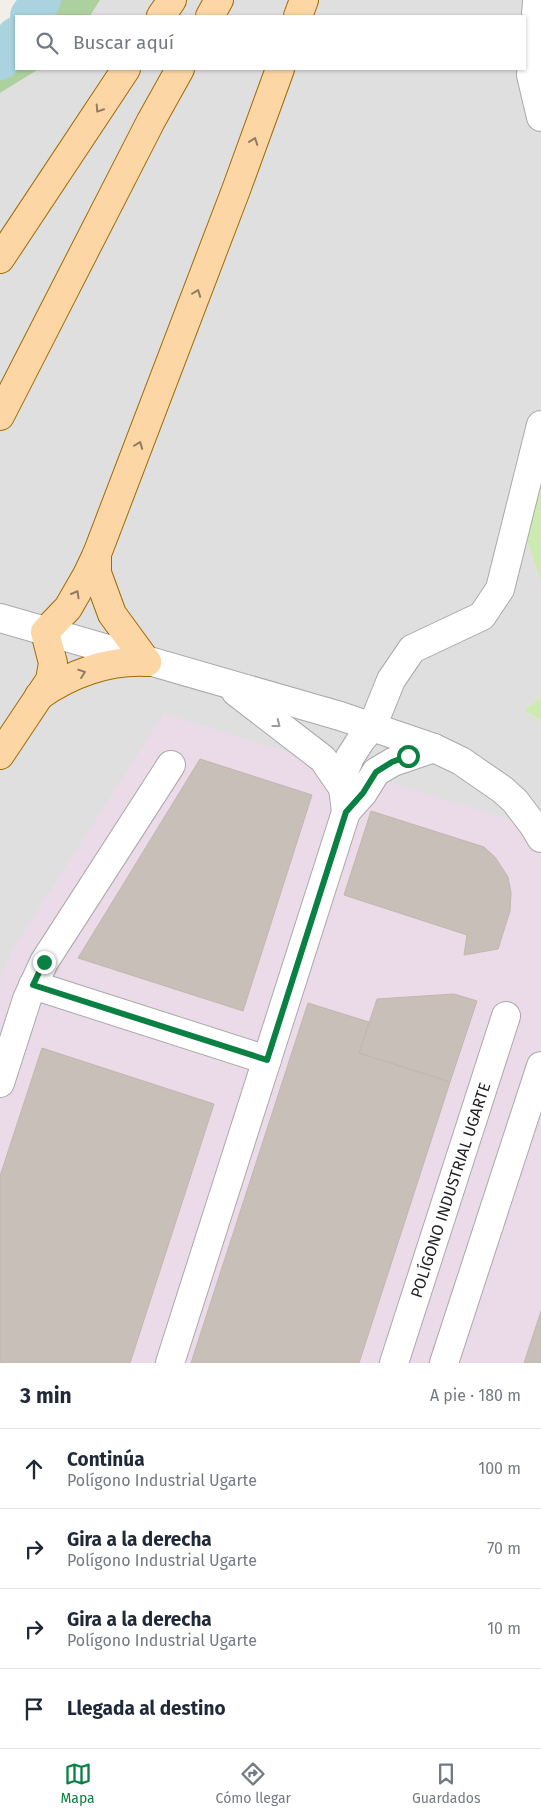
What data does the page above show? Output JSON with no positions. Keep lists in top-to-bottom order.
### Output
{
  "streets": {
    "street": ["POLÍGONO INDUSTRIAL UGARTE"]
  },
  "page": {
    "search": "Buscar aquí",
    "heading": ["3 min", "A pie · 180 m"],
    "list": [
      ["Continúa", "Polígono Industrial Ugarte", "100 m"],
      ["Gira a la derecha", "Polígono Industrial Ugarte", "70 m"],
      ["Gira a la derecha", "Polígono Industrial Ugarte", "10 m"],
      "Llegada al destino"
    ],
    "nav": ["Mapa", "Cómo llegar", "Guardados"]
  }
}
